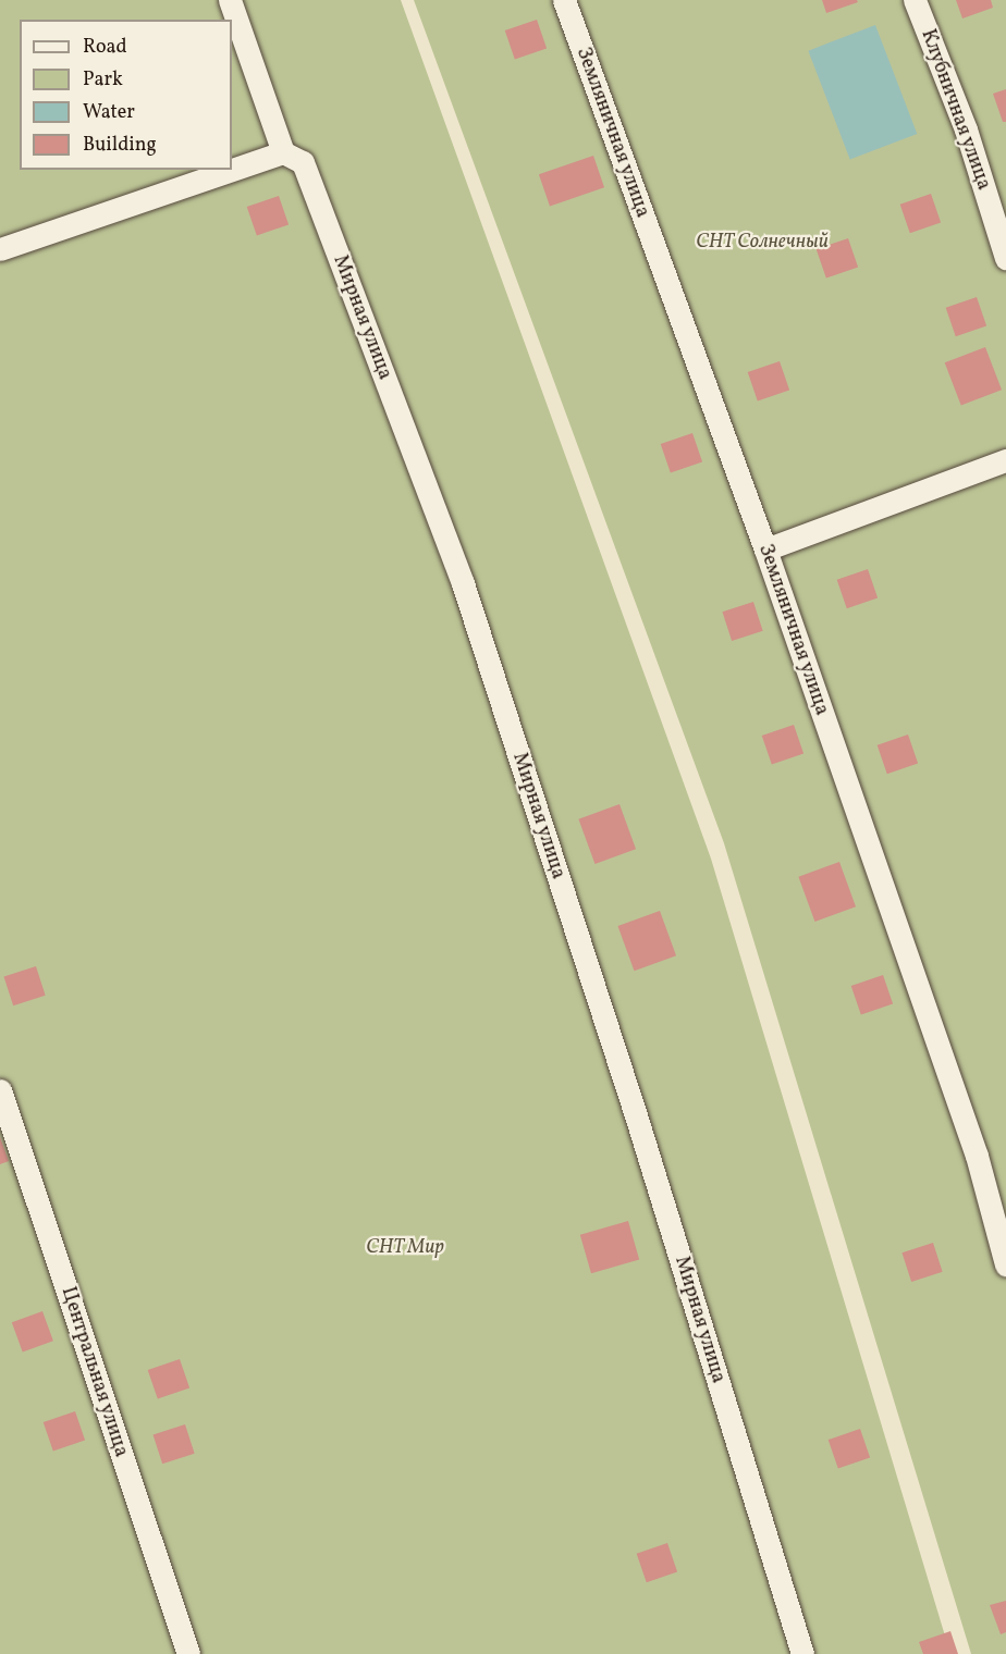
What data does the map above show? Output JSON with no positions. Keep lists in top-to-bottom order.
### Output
{
  "streets": {
    "street": [
      "Клубничная улица",
      "Земляничная улица",
      "Мирная улица",
      "Центральная улица"
    ]
  },
  "parks": ["СНТ Солнечный", "СНТ Мир"],
  "legend": [
    "Road",
    "Park",
    "Water",
    "Building"
  ]
}
